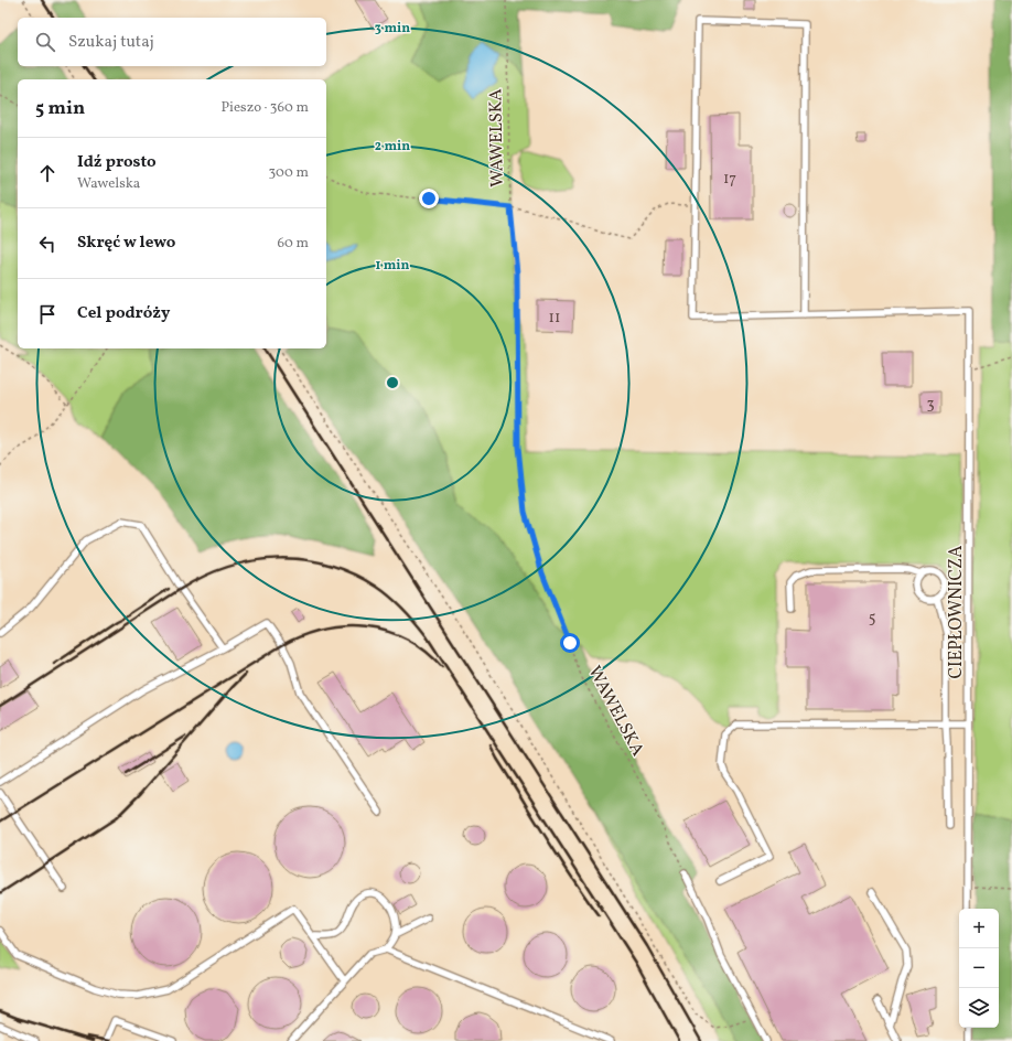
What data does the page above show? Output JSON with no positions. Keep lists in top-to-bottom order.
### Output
{
  "streets": {
    "lane": ["CIEPŁOWNICZA"],
    "path": ["WAWELSKA"]
  },
  "house_numbers": [
    "17",
    "11",
    "3",
    "5"
  ],
  "page": {
    "search": "Szukaj tutaj",
    "heading": ["5 min", "Pieszo · 360 m"],
    "list": [
      ["Idź prosto", "Wawelska", "300 m"],
      ["Skręć w lewo", "60 m"],
      "Cel podróży"
    ],
    "map_buttons": ["+", "−"]
  },
  "rings": ["3 min", "2 min", "1 min"]
}
